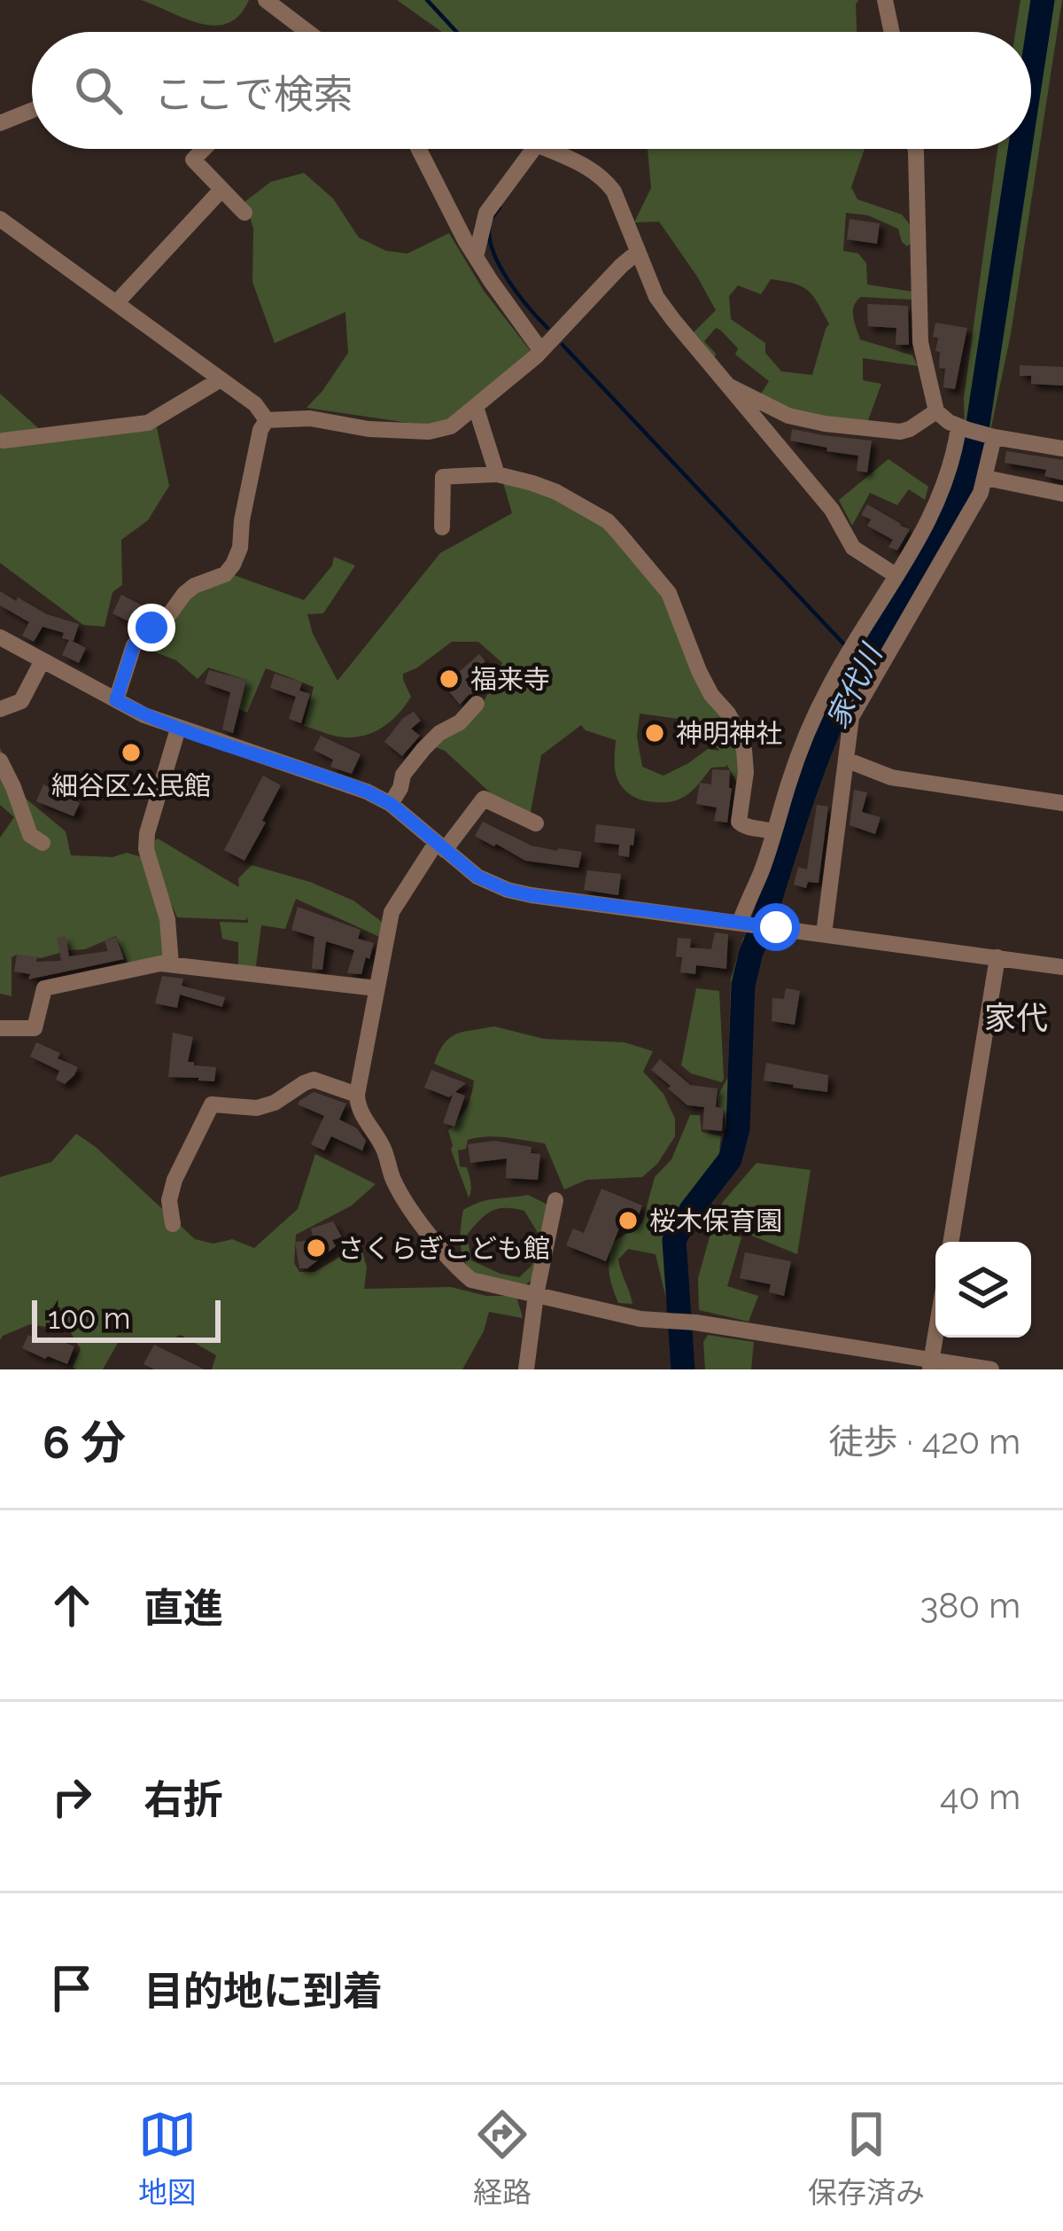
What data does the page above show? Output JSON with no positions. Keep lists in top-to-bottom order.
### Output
{
  "districts": ["家代"],
  "water": ["家代川"],
  "places": [
    "福来寺",
    "神明神社",
    "細谷区公民館",
    "桜木保育園",
    "さくらぎこども館"
  ],
  "scale_bar": "100 m",
  "page": {
    "search": "ここで検索",
    "scale": "100 m",
    "heading": ["6 分", "徒歩 · 420 m"],
    "list": [
      ["直進", "380 m"],
      ["右折", "40 m"],
      "目的地に到着"
    ],
    "nav": ["地図", "経路", "保存済み"]
  }
}
